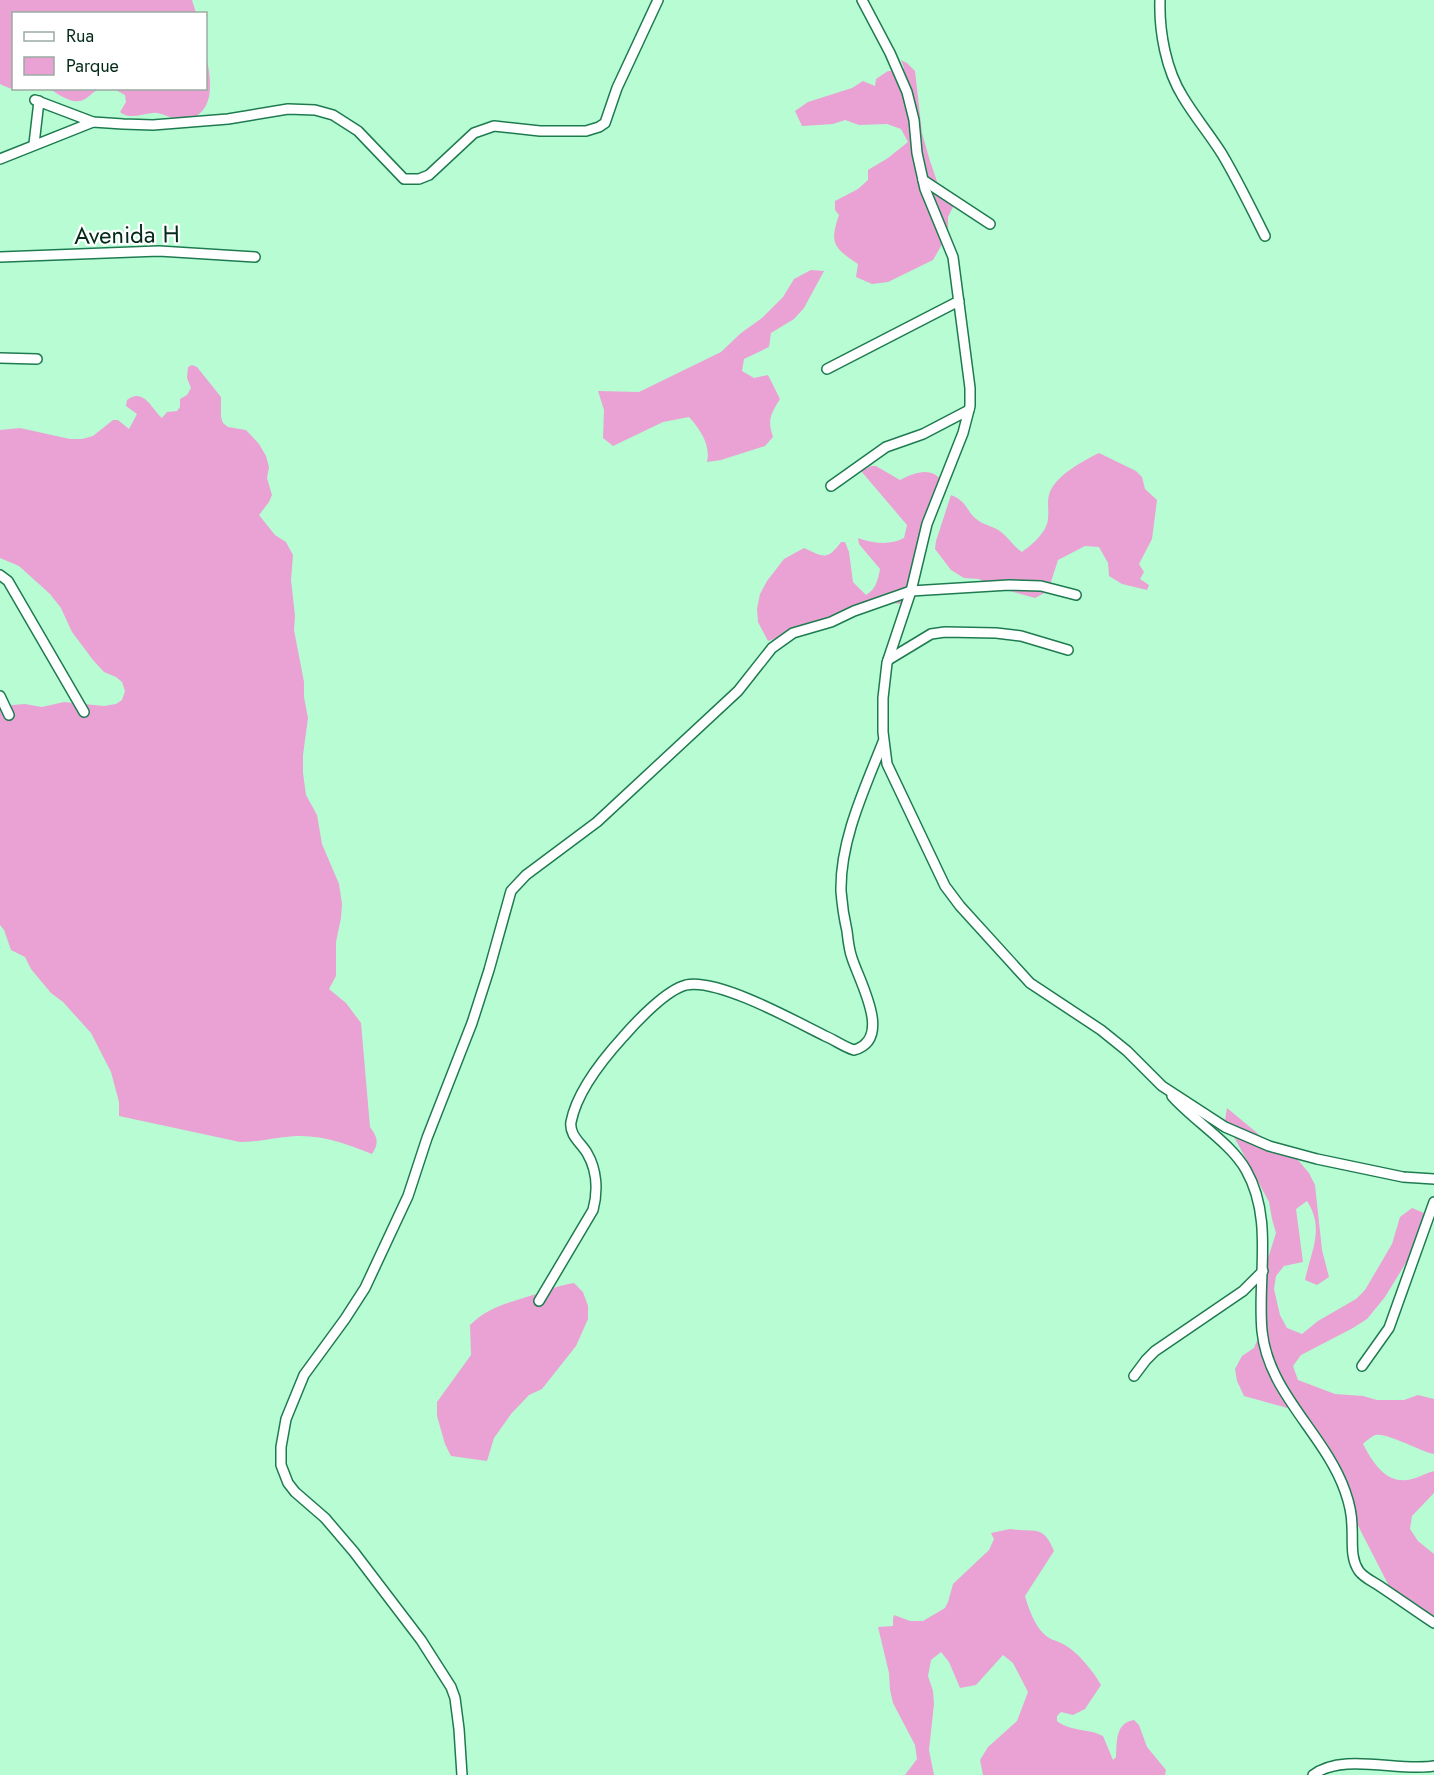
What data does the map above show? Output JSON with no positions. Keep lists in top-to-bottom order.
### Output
{
  "streets": {
    "street": ["Avenida H"]
  },
  "legend": ["Rua", "Parque"]
}
